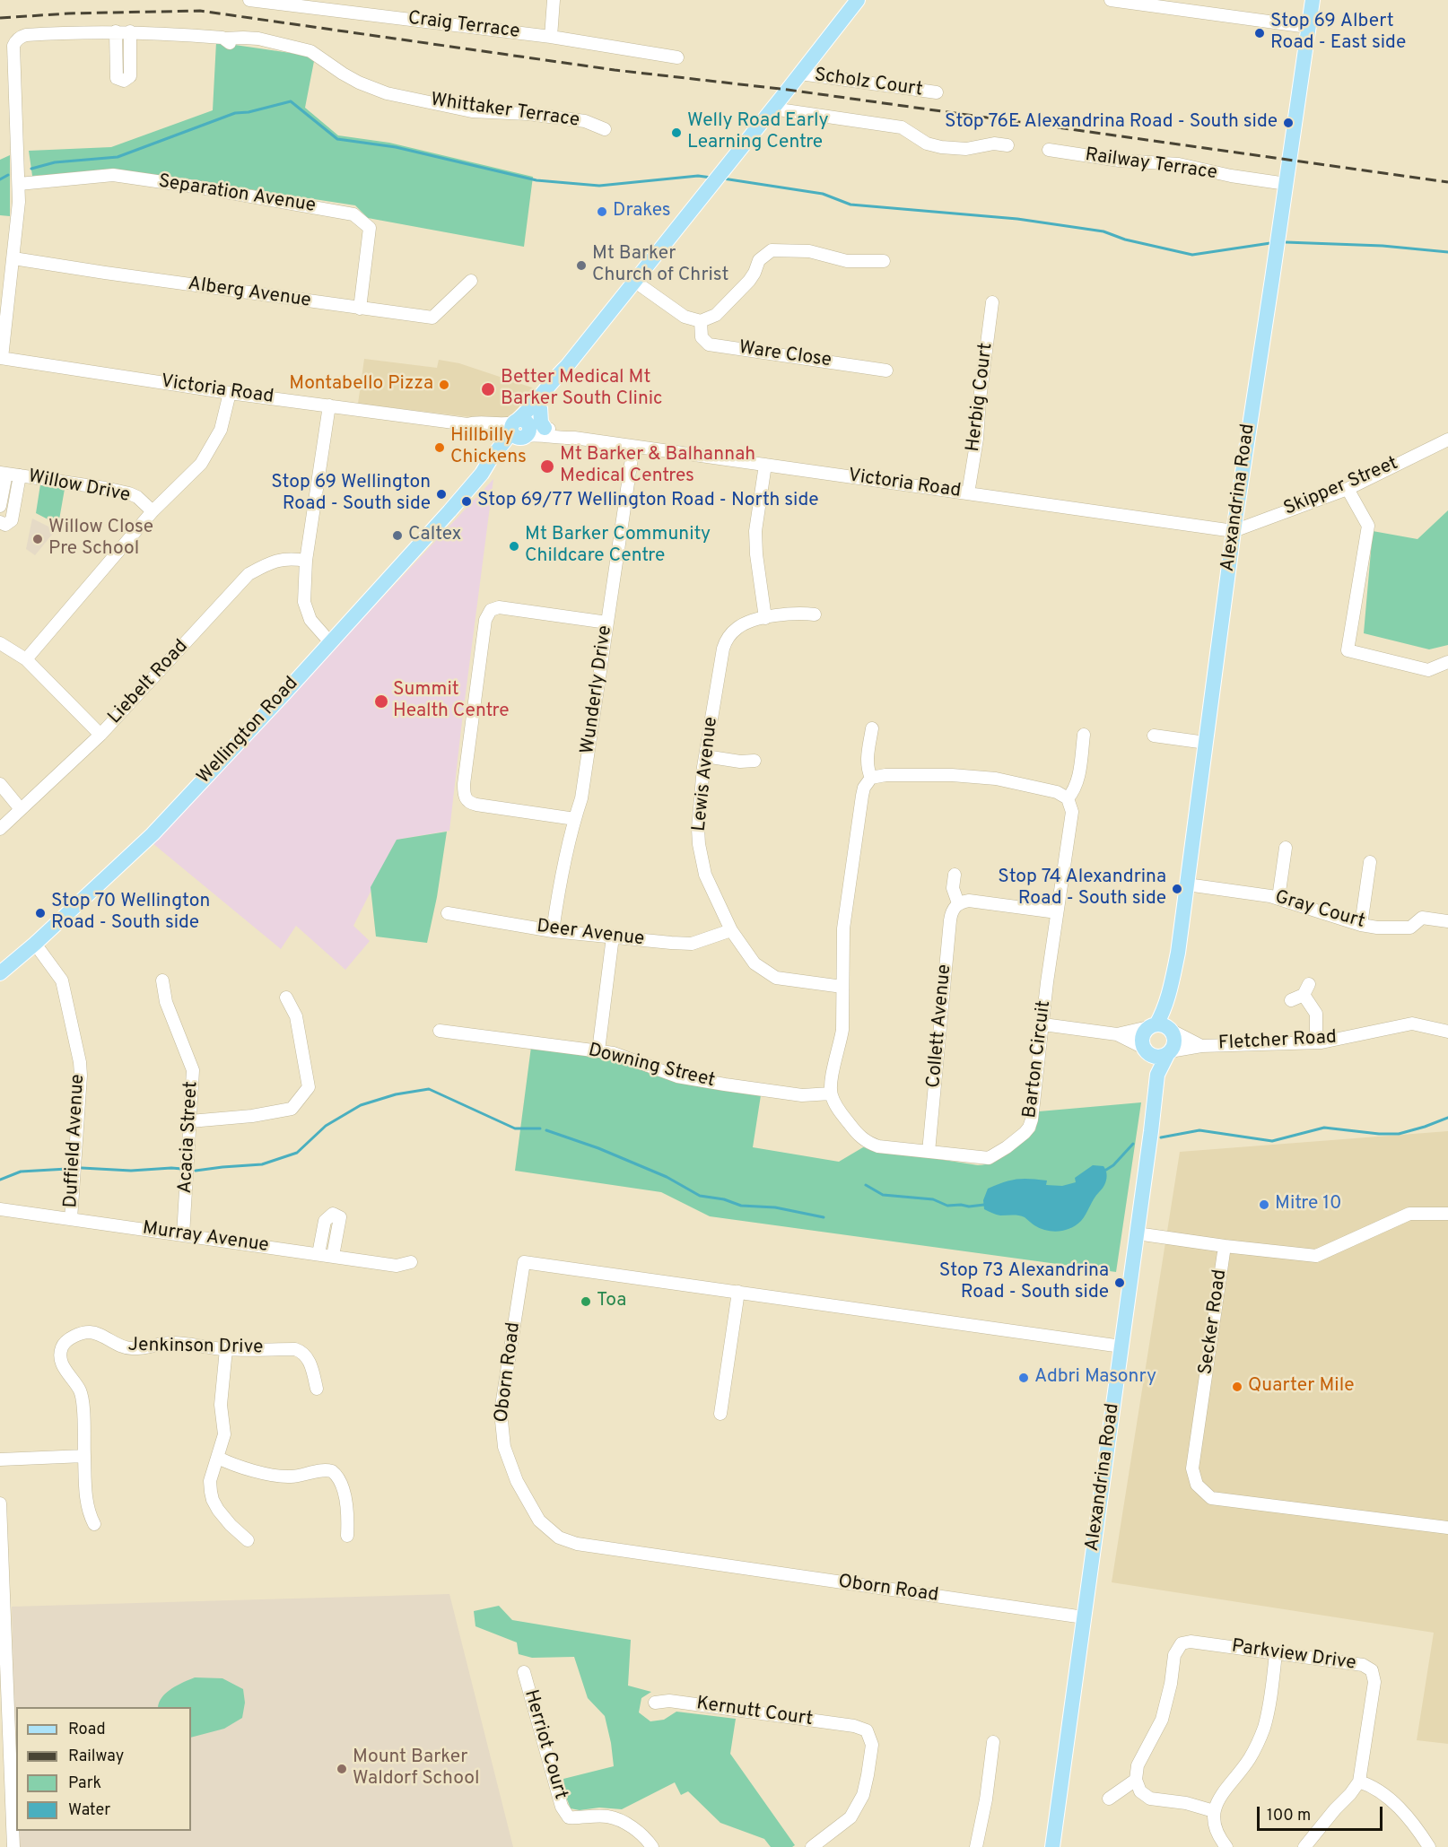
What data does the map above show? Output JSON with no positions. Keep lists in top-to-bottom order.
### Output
{
  "streets": {
    "main road": ["Alexandrina Road", "Wellington Road"],
    "street": [
      "Craig Terrace",
      "Scholz Court",
      "Whittaker Terrace",
      "Railway Terrace",
      "Separation Avenue",
      "Alberg Avenue",
      "Ware Close",
      "Victoria Road",
      "Herbig Court",
      "Willow Drive",
      "Skipper Street",
      "Liebelt Road",
      "Wunderly Drive",
      "Lewis Avenue",
      "Gray Court",
      "Deer Avenue",
      "Collett Avenue",
      "Fletcher Road",
      "Barton Circuit",
      "Downing Street",
      "Acacia Street",
      "Duffield Avenue",
      "Murray Avenue",
      "Secker Road",
      "Jenkinson Drive",
      "Oborn Road",
      "Parkview Drive",
      "Kernutt Court",
      "Herriot Court"
    ]
  },
  "crossings": [
    ["Scholz Court", "Wellington Road"],
    ["Whittaker Terrace", "Separation Avenue"],
    ["Railway Terrace", "Alexandrina Road"],
    ["Separation Avenue", "Alberg Avenue"],
    ["Victoria Road", "Herbig Court"],
    ["Victoria Road", "Skipper Street"],
    ["Victoria Road", "Alexandrina Road"],
    ["Victoria Road", "Wunderly Drive"],
    ["Victoria Road", "Wellington Road"],
    ["Skipper Street", "Alexandrina Road"],
    ["Alexandrina Road", "Gray Court"],
    ["Alexandrina Road", "Fletcher Road"],
    ["Alexandrina Road", "Secker Road"],
    ["Alexandrina Road", "Oborn Road"],
    ["Wunderly Drive", "Deer Avenue"],
    ["Wellington Road", "Duffield Avenue"],
    ["Lewis Avenue", "Deer Avenue"],
    ["Collett Avenue", "Barton Circuit"],
    ["Barton Circuit", "Downing Street"],
    ["Acacia Street", "Murray Avenue"],
    ["Duffield Avenue", "Murray Avenue"]
  ],
  "places": [
    "Stop 69 Albert Road - East side",
    "Stop 76E Alexandrina Road - South side",
    "Welly Road Early Learning Centre",
    "Drakes",
    "Mt Barker Church of Christ",
    "Montabello Pizza",
    "Better Medical Mt Barker South Clinic",
    "Hillbilly Chickens",
    "Mt Barker & Balhannah Medical Centres",
    "Stop 69 Wellington Road - South side",
    "Stop 69/77 Wellington Road - North side",
    "Caltex",
    "Willow Close Pre School",
    "Mt Barker Community Childcare Centre",
    "Summit Health Centre",
    "Stop 74 Alexandrina Road - South side",
    "Stop 70 Wellington Road - South side",
    "Mitre 10",
    "Stop 73 Alexandrina Road - South side",
    "Toa",
    "Adbri Masonry",
    "Quarter Mile",
    "Mount Barker Waldorf School"
  ],
  "legend": [
    "Road",
    "Railway",
    "Park",
    "Water"
  ],
  "scale_bar": "100 m"
}
